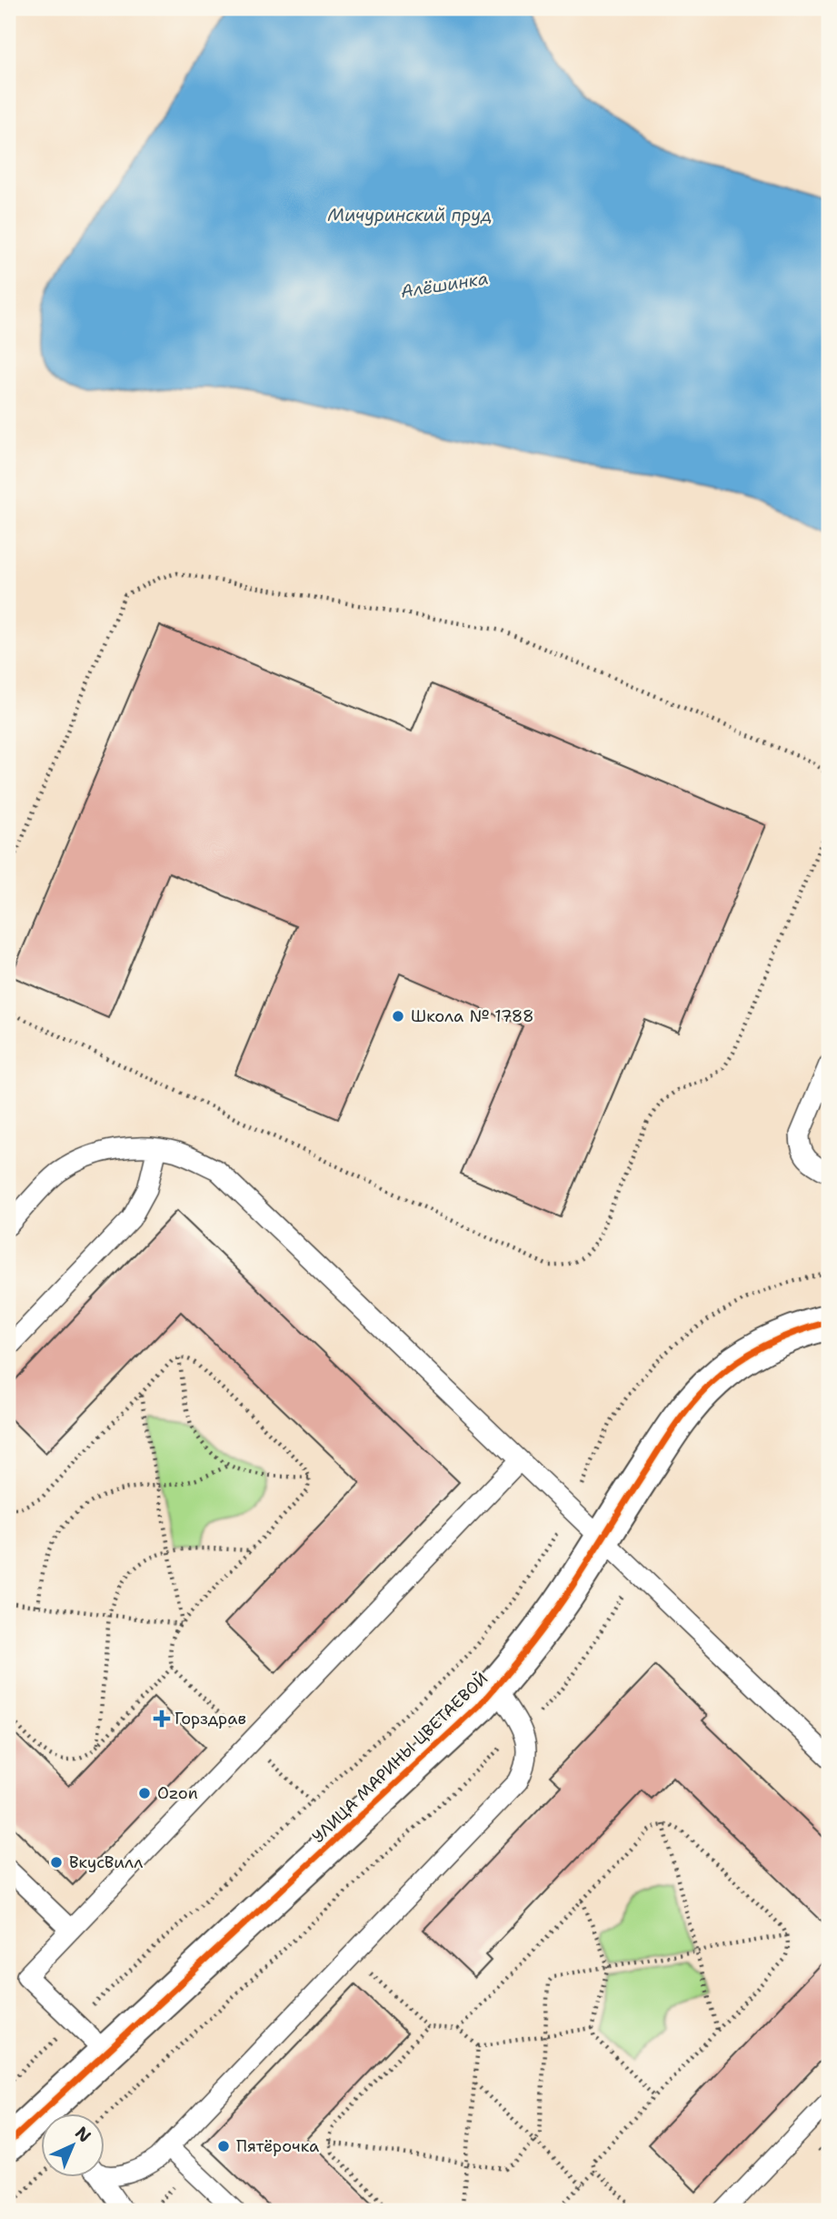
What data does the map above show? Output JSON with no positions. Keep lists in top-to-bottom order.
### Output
{
  "streets": {
    "street": ["УЛИЦА МАРИНЫ ЦВЕТАЕВОЙ"]
  },
  "water": ["Мичуринский пруд", "Алёшинка"],
  "places": {
    "other": [
      "Школа № 1788",
      "Ozon",
      "ВкусВилл",
      "Пятёрочка"
    ],
    "health": ["Горздрав"]
  },
  "north": "top right"
}
